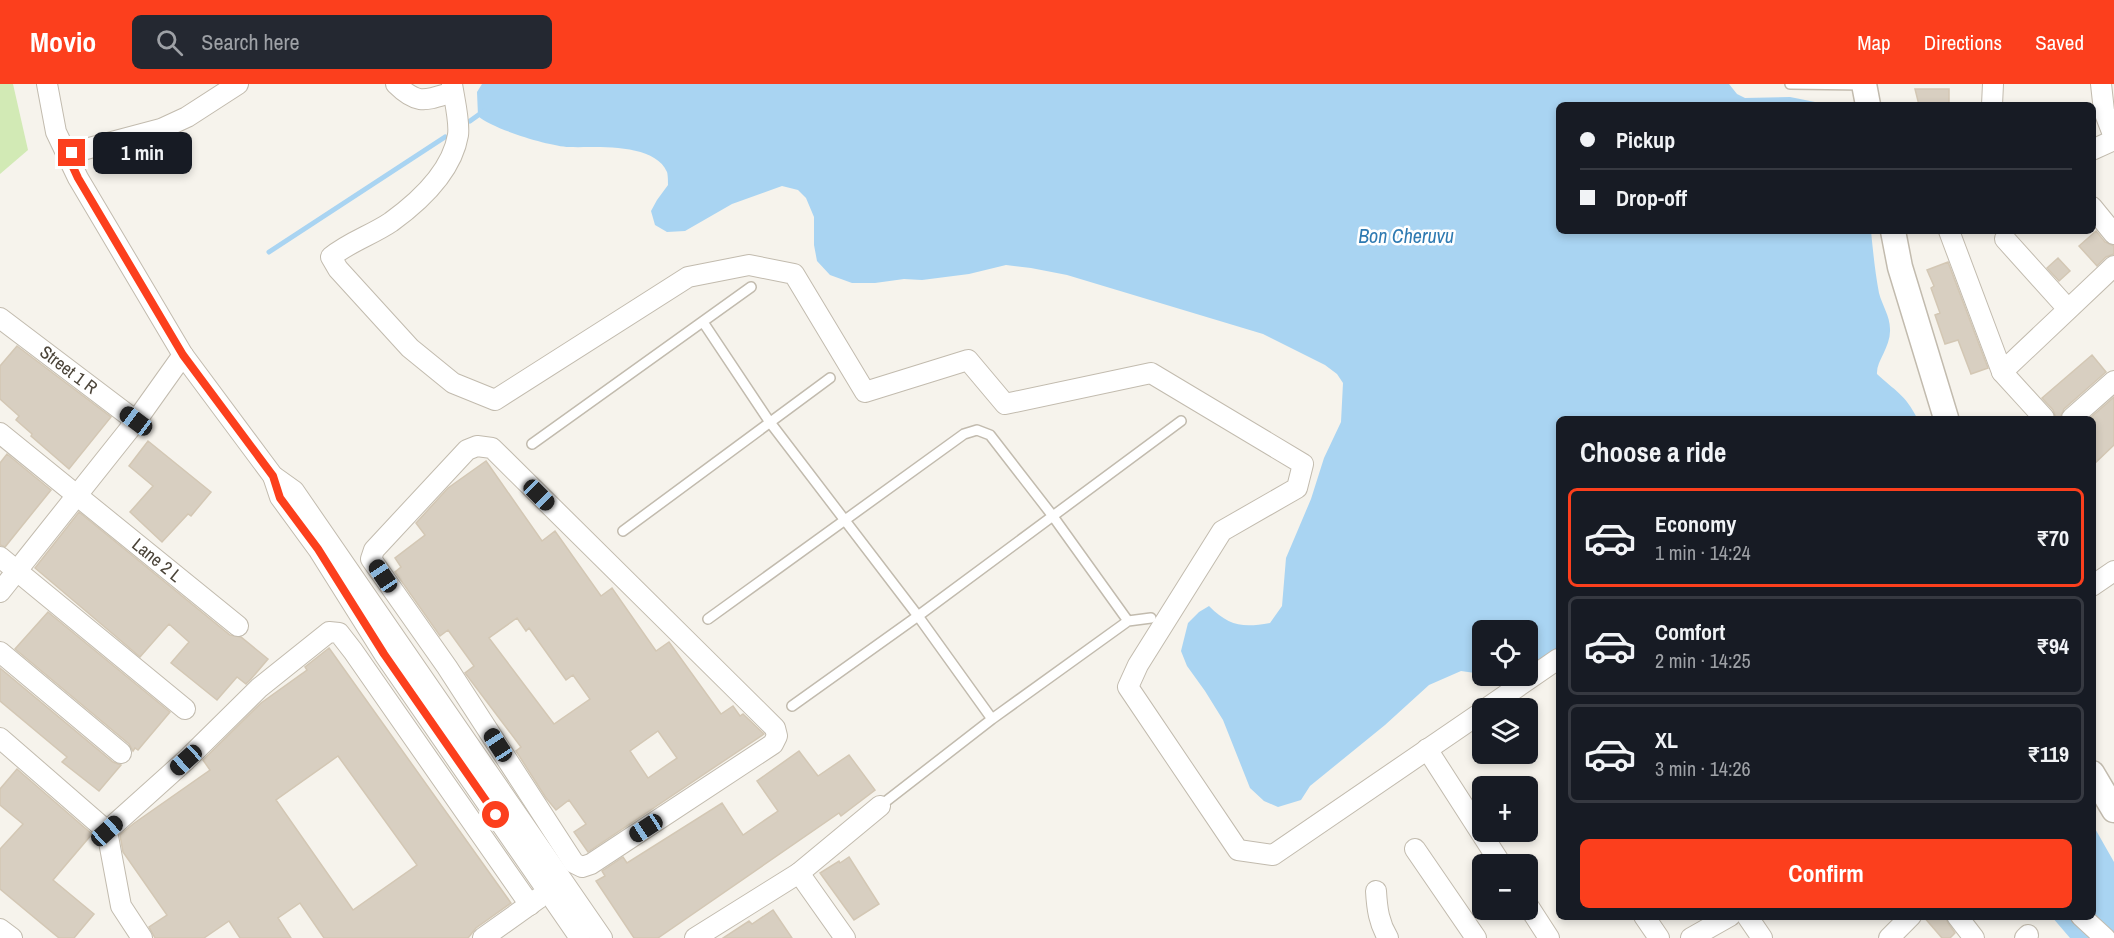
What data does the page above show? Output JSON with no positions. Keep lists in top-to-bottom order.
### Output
{
  "streets": {
    "street": ["Street 1 R", "Lane 2 L"]
  },
  "water": ["Bon Cheruvu"],
  "page": {
    "header": "Movio",
    "search": "Search here",
    "nav": ["Map", "Directions", "Saved"],
    "banner": ["Pickup", "Drop-off"],
    "bubble": "1 min",
    "heading": "Choose a ride",
    "list": [
      {
        "name": "Economy",
        "note": "1 min · 14:24",
        "value": "₹70"
      },
      {
        "name": "Comfort",
        "note": "2 min · 14:25",
        "value": "₹94"
      },
      {
        "name": "XL",
        "note": "3 min · 14:26",
        "value": "₹119"
      }
    ],
    "map_buttons": ["+", "−"],
    "buttons": "Confirm"
  }
}
